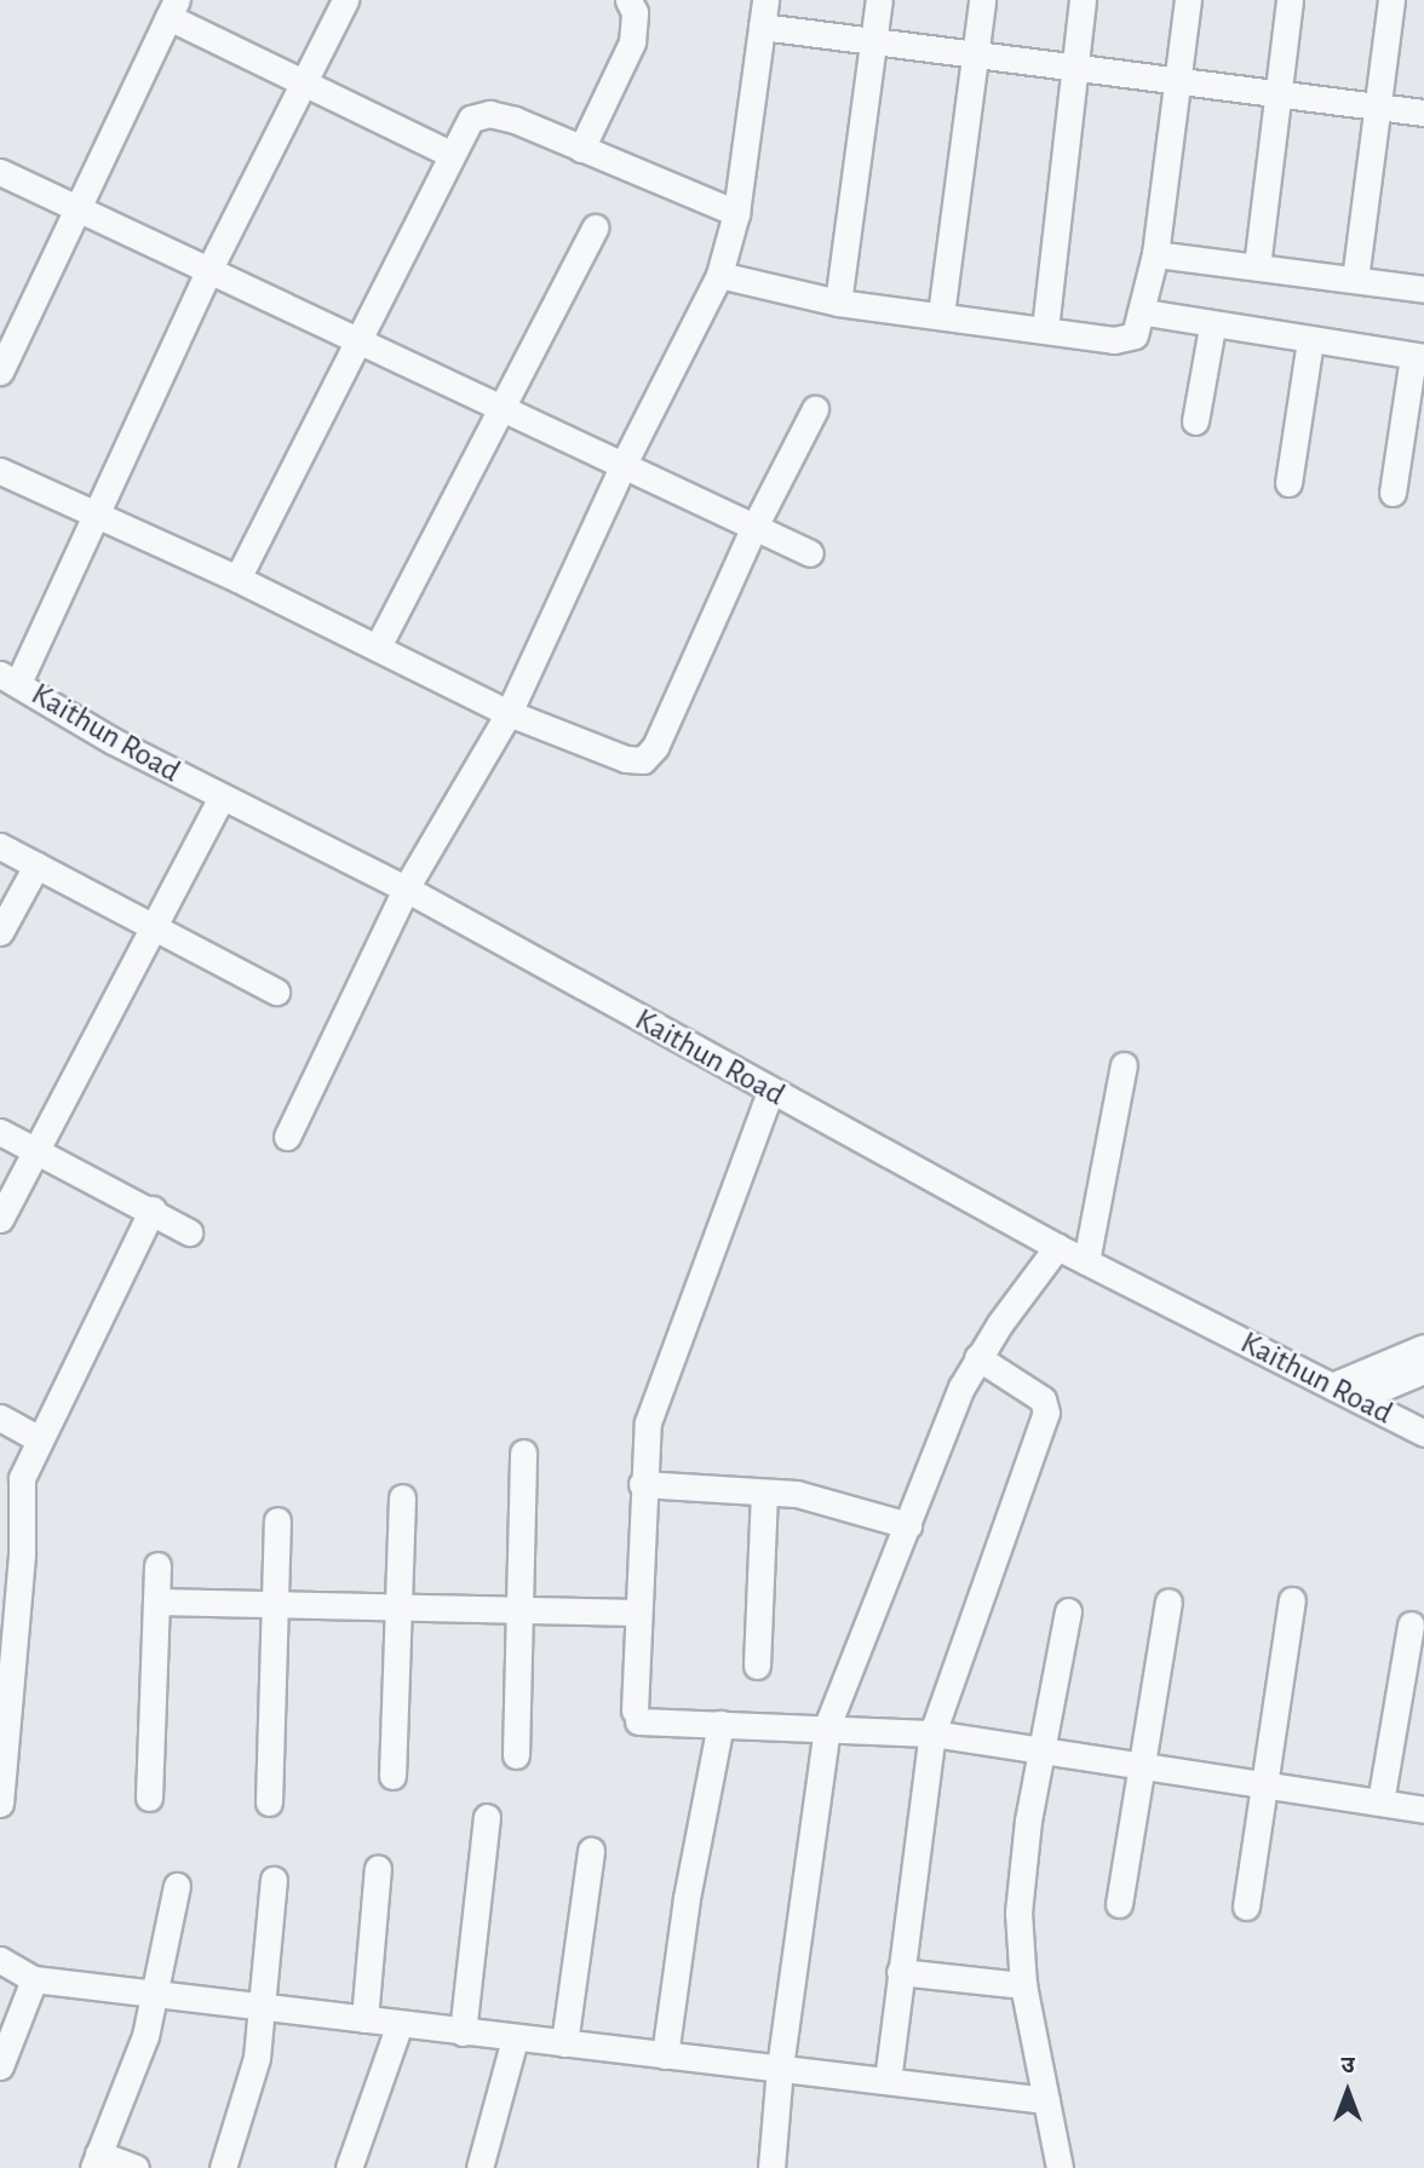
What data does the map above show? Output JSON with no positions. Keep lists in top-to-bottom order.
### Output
{
  "streets": {
    "street": ["Kaithun Road"]
  },
  "north": "top"
}
